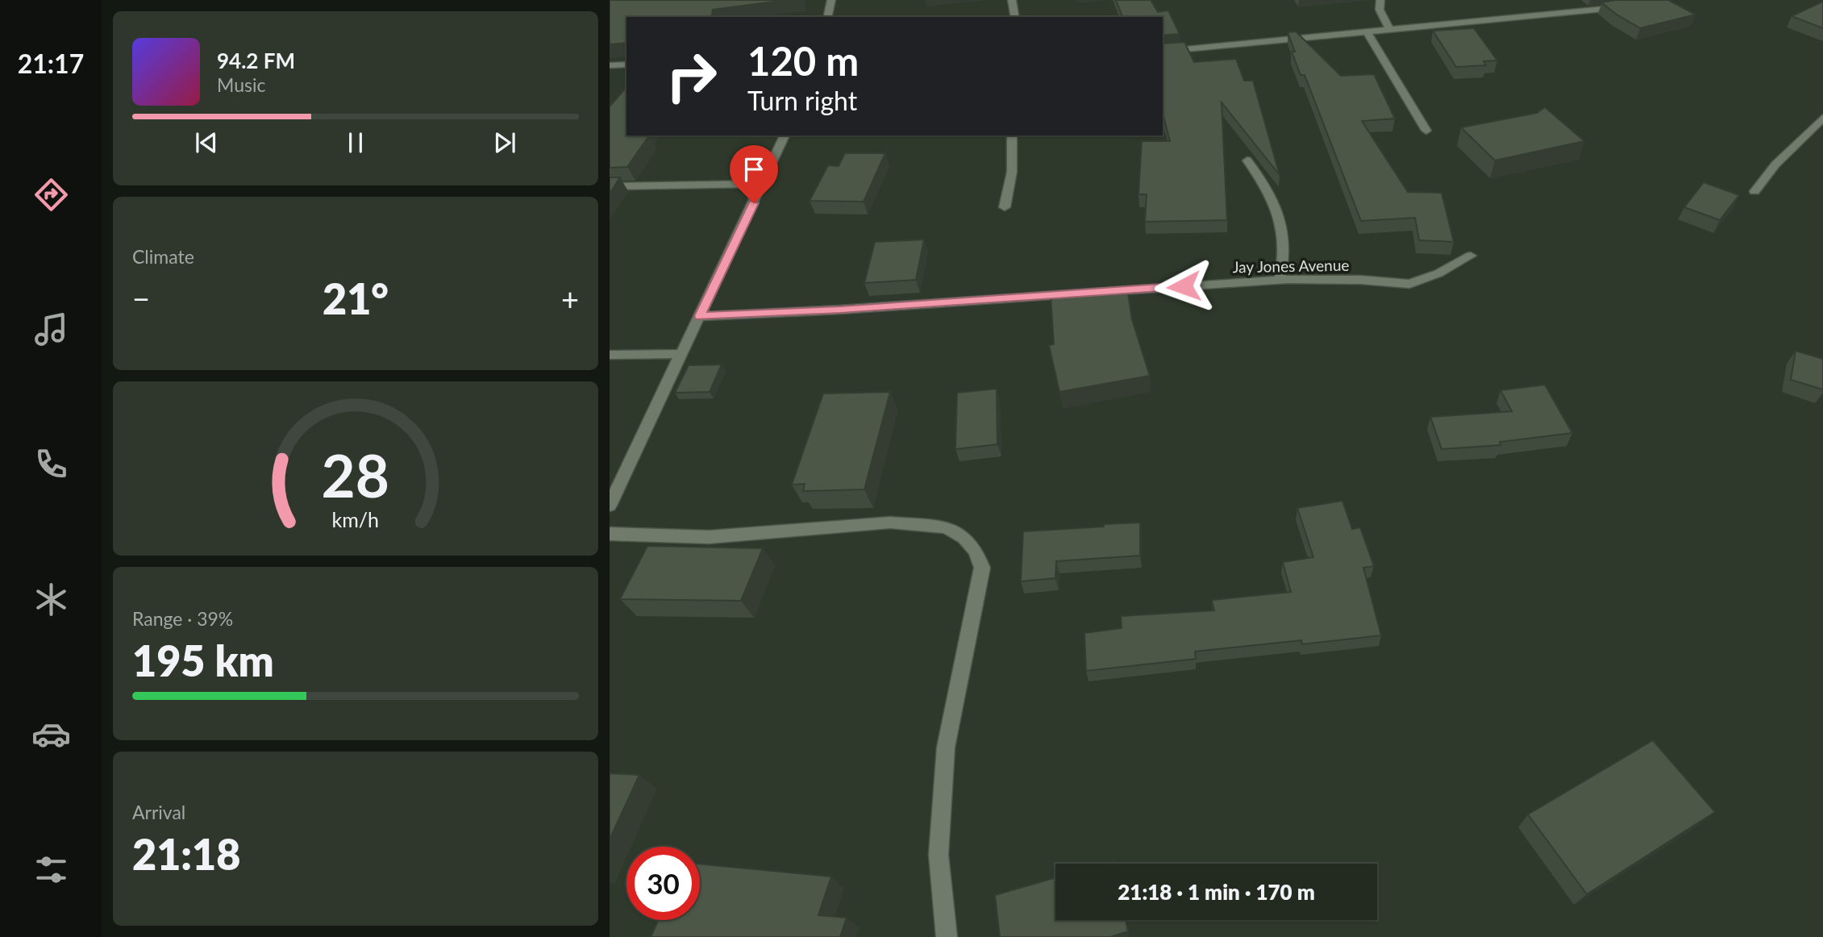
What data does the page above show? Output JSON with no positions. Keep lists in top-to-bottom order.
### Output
{
  "streets": {
    "street": ["Jay Jones Avenue"]
  },
  "page": {
    "tabs": "21:17",
    "turn": ["120 m", "Turn right"],
    "song": ["94.2 FM", "Music"],
    "tile": [
      "Climate",
      ["Range · 39%", "195 km"],
      ["Arrival", "21:18"]
    ],
    "heat": ["−", "21°", "+"],
    "limit": "30",
    "trip": "21:18 · 1 min · 170 m",
    "gauge": ["28", "km/h"]
  }
}
